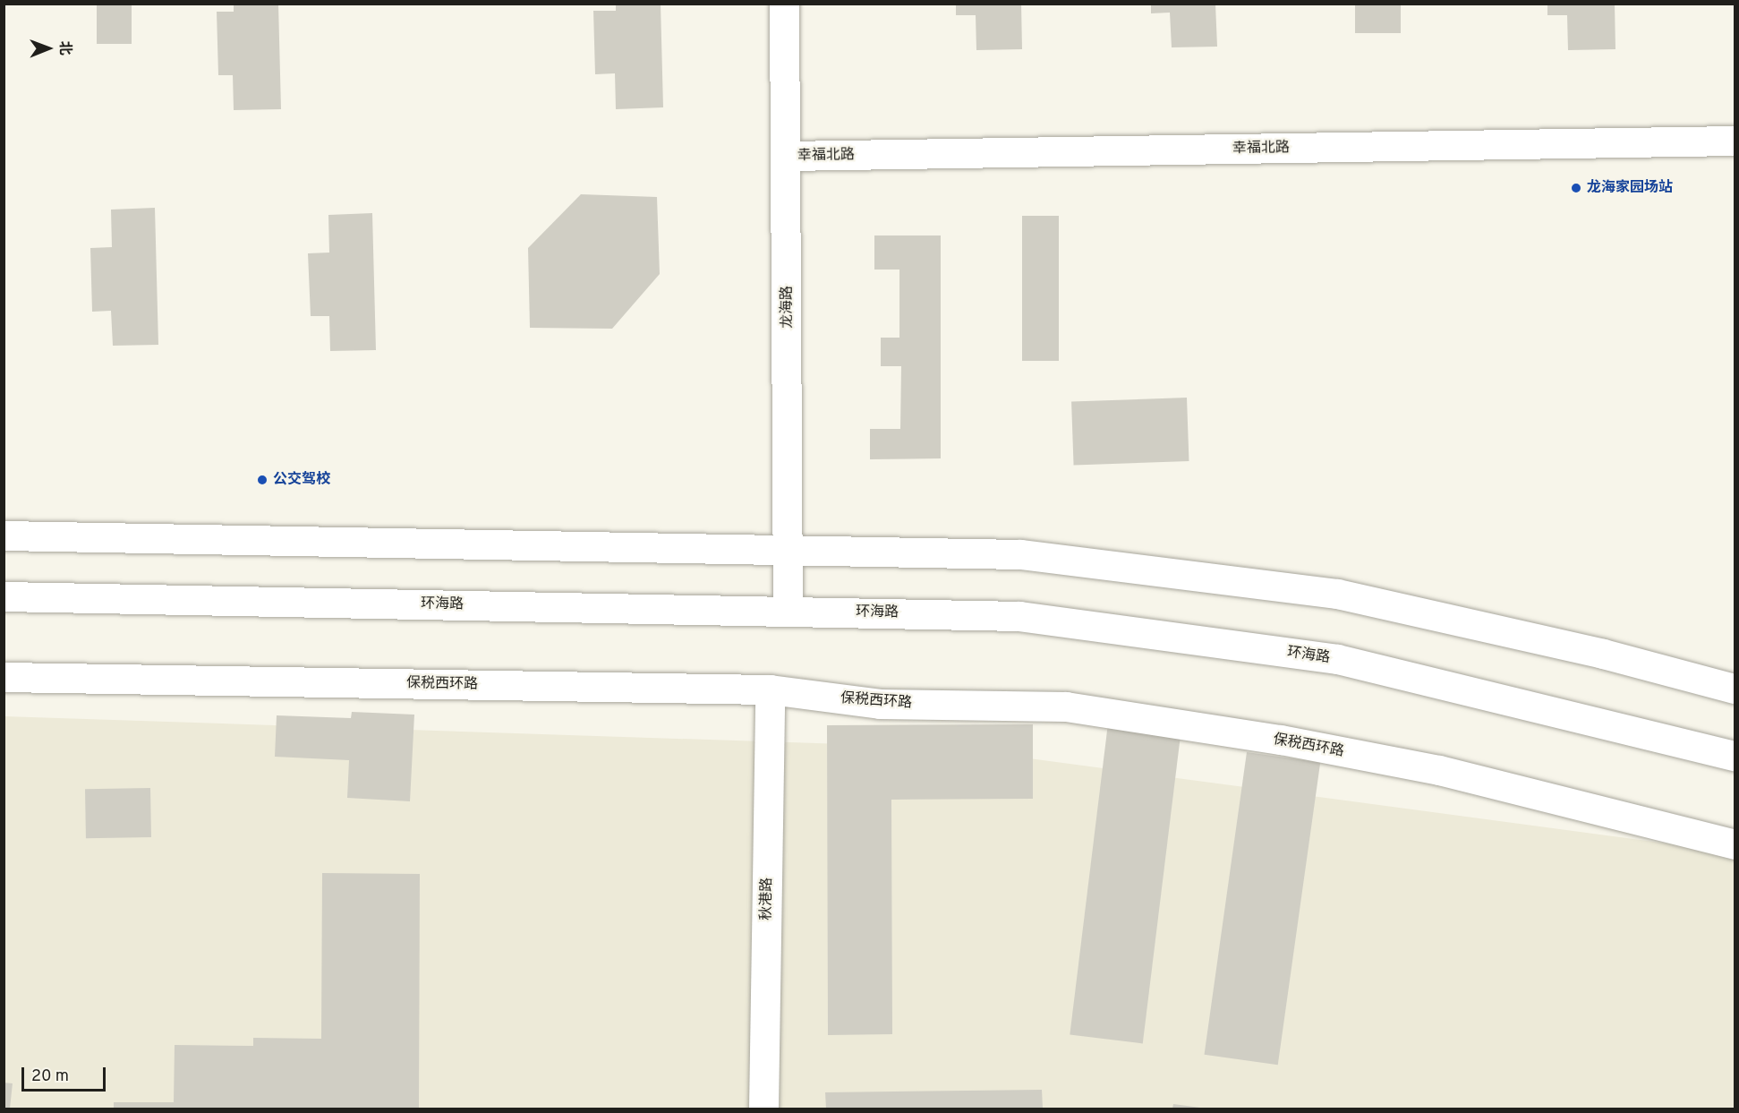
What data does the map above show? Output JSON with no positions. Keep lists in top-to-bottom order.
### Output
{
  "streets": {
    "main road": [
      "幸福北路",
      "龙海路",
      "环海路",
      "保税西环路",
      "秋港路"
    ]
  },
  "crossings": [
    ["幸福北路", "龙海路"],
    ["龙海路", "环海路"],
    ["保税西环路", "秋港路"]
  ],
  "places": ["龙海家园场站", "公交驾校"],
  "scale_bar": "20 m",
  "north": "right"
}
